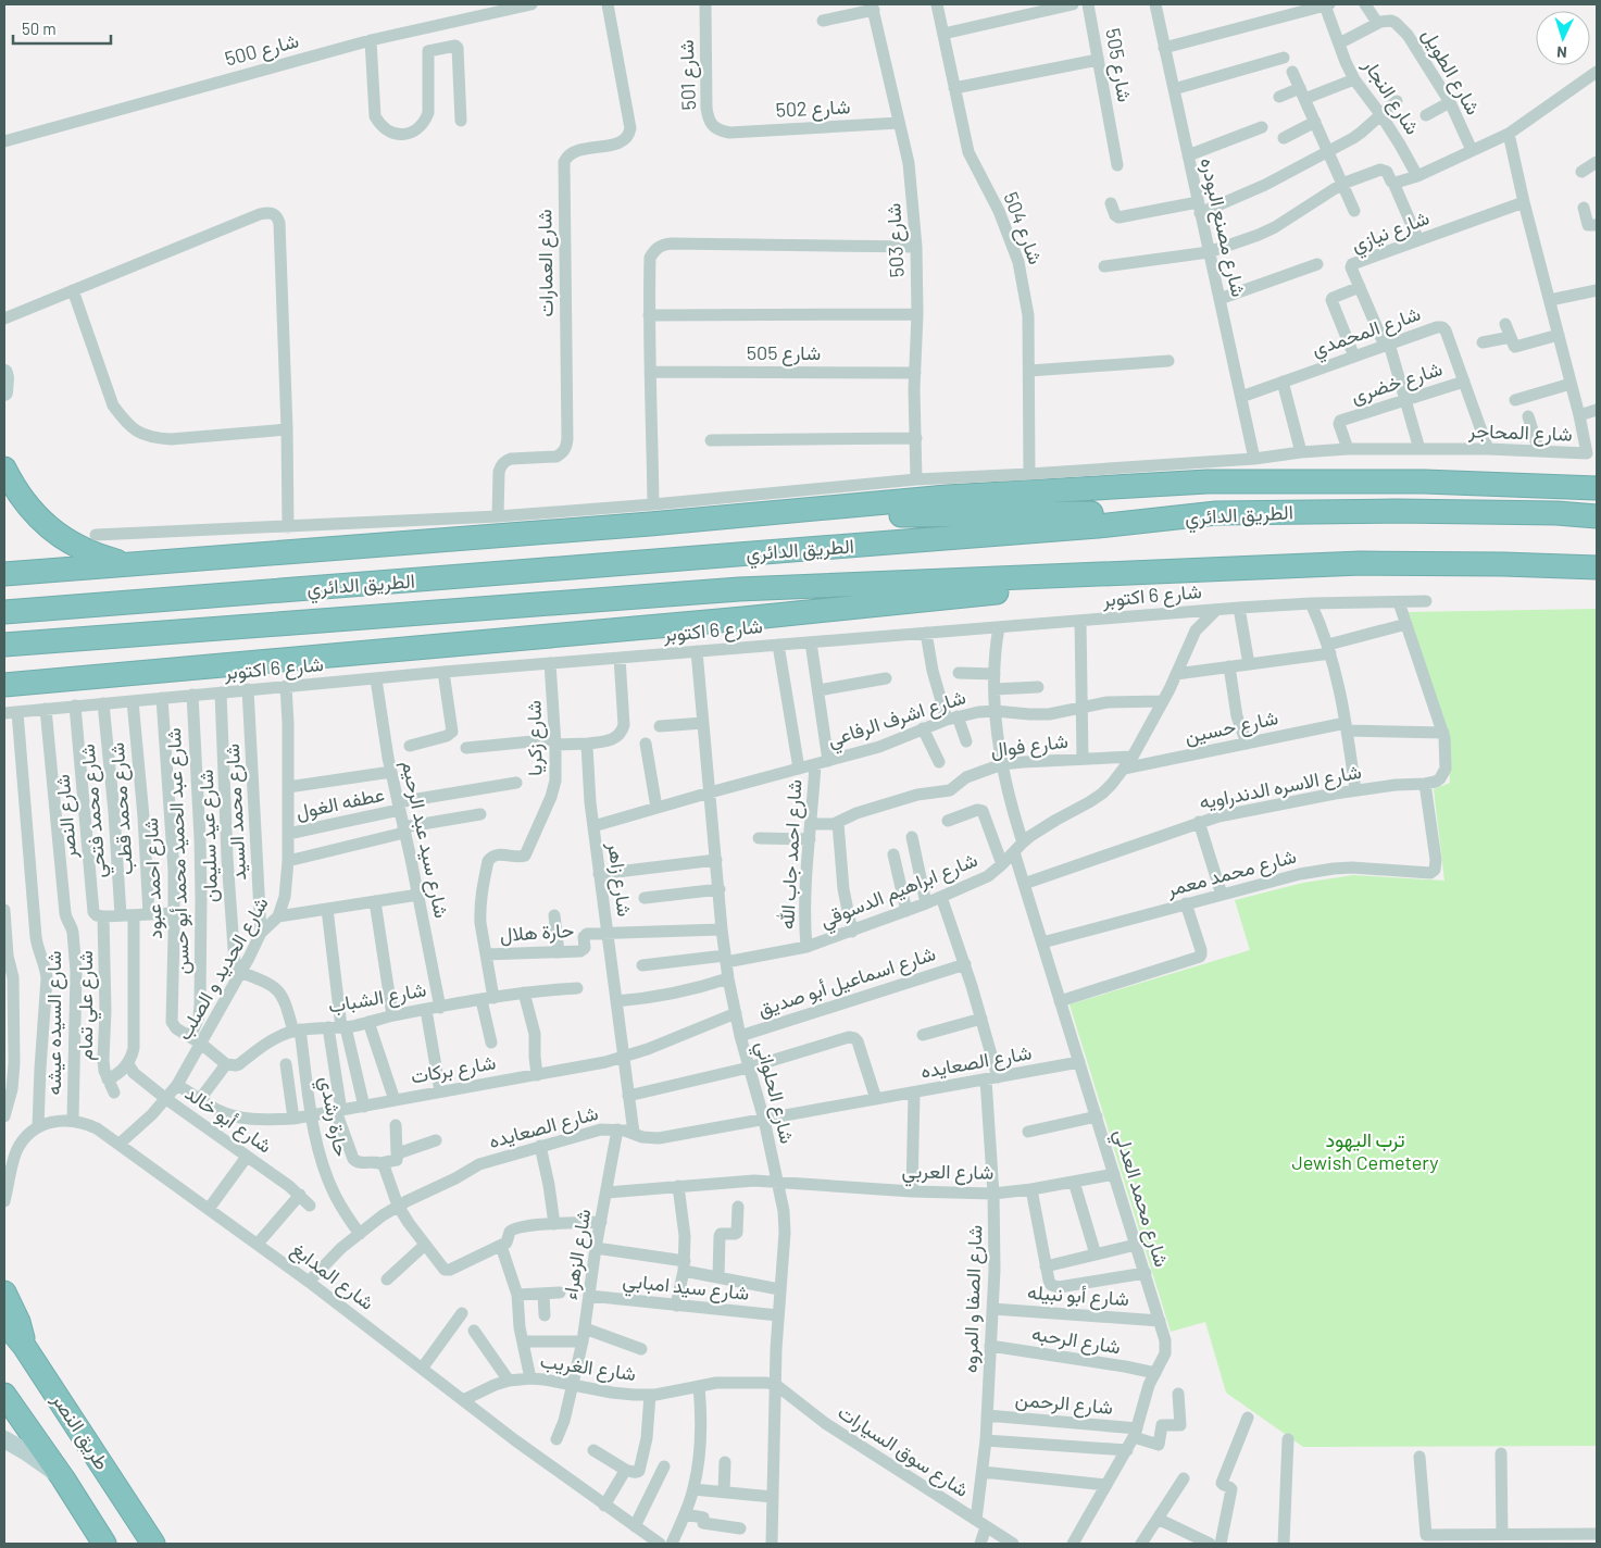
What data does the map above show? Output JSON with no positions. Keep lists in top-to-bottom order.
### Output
{
  "streets": {
    "highway": ["الطريق الدائري", "طريق النصر"],
    "street": [
      "شارع 500",
      "شارع 505",
      "شارع الطويل",
      "شارع 501",
      "شارع النجار",
      "شارع 502",
      "شارع مصنع البودره",
      "شارع 504",
      "شارع نيازي",
      "شارع 503",
      "شارع العمارات",
      "شارع المحمدي",
      "شارع خضرى",
      "شارع المحاجر",
      "شارع 6 اكتوبر",
      "شارع اشرف الرفاعي",
      "شارع حسين",
      "شارع زكريا",
      "شارع فوال",
      "شارع الاسره الدندراويه",
      "عطفه الغول",
      "شارع محمد قطب",
      "شارع محمد فتحي",
      "شارع محمد السيد",
      "شارع النصر",
      "شارع عيد سليمان",
      "شارع سيد عبد الرحيم",
      "شارع عبد الحميد محمد أبو حسن",
      "شارع احمد جاب الله",
      "شارع محمد معمر",
      "شارع احمد عبود",
      "شارع زاهر",
      "شارع ابراهيم الدسوقي",
      "حارة هلال",
      "شارع الحديد و الصلب",
      "شارع اسماعيل أبو صديق",
      "شارع الشباب",
      "شارع علي تمام",
      "شارع السيده عيشه",
      "شارع الصعايده",
      "شارع بركات",
      "شارع الحلواني",
      "حارة رشدي",
      "شارع أبو خالد",
      "شارع العربي",
      "شارع محمد العدلي",
      "شارع الزهراء",
      "شارع المدابغ",
      "شارع سيد امبابي",
      "شارع أبو نبيله",
      "شارع الصفا و المروه",
      "شارع الرحبه",
      "شارع الغريب",
      "شارع الرحمن",
      "شارع سوق السيارات"
    ]
  },
  "crossings": [
    ["شارع 505", "شارع 503"],
    ["شارع 501", "شارع 502"],
    ["شارع 502", "شارع 503"],
    ["شارع مصنع البودره", "شارع المحمدي"],
    ["شارع مصنع البودره", "شارع المحاجر"],
    ["شارع 504", "شارع المحاجر"],
    ["شارع نيازي", "شارع المحمدي"],
    ["شارع نيازي", "شارع خضرى"],
    ["شارع نيازي", "شارع المحاجر"],
    ["شارع 503", "شارع المحاجر"],
    ["شارع العمارات", "شارع المحاجر"],
    ["شارع المحمدي", "شارع خضرى"],
    ["شارع المحمدي", "شارع المحاجر"],
    ["شارع خضرى", "شارع المحاجر"],
    ["شارع 6 اكتوبر", "شارع زكريا"],
    ["شارع 6 اكتوبر", "شارع محمد قطب"],
    ["شارع 6 اكتوبر", "شارع محمد فتحي"],
    ["شارع 6 اكتوبر", "شارع محمد السيد"],
    ["شارع 6 اكتوبر", "شارع النصر"],
    ["شارع 6 اكتوبر", "شارع عيد سليمان"],
    ["شارع 6 اكتوبر", "شارع سيد عبد الرحيم"],
    ["شارع 6 اكتوبر", "شارع عبد الحميد محمد أبو حسن"],
    ["شارع 6 اكتوبر", "شارع احمد جاب الله"],
    ["شارع 6 اكتوبر", "شارع احمد عبود"],
    ["شارع 6 اكتوبر", "شارع ابراهيم الدسوقي"],
    ["شارع 6 اكتوبر", "شارع الحديد و الصلب"],
    ["شارع 6 اكتوبر", "شارع السيده عيشه"],
    ["شارع 6 اكتوبر", "شارع الحلواني"],
    ["شارع اشرف الرفاعي", "شارع احمد جاب الله"],
    ["شارع اشرف الرفاعي", "شارع زاهر"],
    ["شارع اشرف الرفاعي", "شارع ابراهيم الدسوقي"],
    ["شارع اشرف الرفاعي", "شارع الحلواني"],
    ["شارع حسين", "شارع ابراهيم الدسوقي"],
    ["شارع زكريا", "حارة هلال"],
    ["شارع زكريا", "شارع الشباب"],
    ["شارع فوال", "شارع احمد جاب الله"],
    ["شارع فوال", "شارع ابراهيم الدسوقي"],
    ["شارع الاسره الدندراويه", "شارع محمد معمر"],
    ["شارع الاسره الدندراويه", "شارع محمد العدلي"],
    ["عطفه الغول", "شارع سيد عبد الرحيم"],
    ["عطفه الغول", "شارع الحديد و الصلب"],
    ["شارع محمد فتحي", "شارع أبو خالد"],
    ["شارع محمد السيد", "شارع الحديد و الصلب"],
    ["شارع النصر", "شارع علي تمام"],
    ["شارع عيد سليمان", "شارع الحديد و الصلب"],
    ["شارع عيد سليمان", "حارة رشدي"],
    ["شارع سيد عبد الرحيم", "شارع الشباب"],
    ["شارع عبد الحميد محمد أبو حسن", "شارع احمد عبود"],
    ["شارع عبد الحميد محمد أبو حسن", "شارع الحديد و الصلب"],
    ["شارع احمد جاب الله", "شارع ابراهيم الدسوقي"],
    ["شارع محمد معمر", "شارع محمد العدلي"],
    ["شارع احمد عبود", "شارع الحديد و الصلب"],
    ["شارع زاهر", "حارة هلال"],
    ["شارع زاهر", "شارع الصعايده"],
    ["شارع زاهر", "شارع بركات"],
    ["شارع ابراهيم الدسوقي", "شارع الحلواني"],
    ["شارع ابراهيم الدسوقي", "شارع محمد العدلي"],
    ["شارع ابراهيم الدسوقي", "شارع الصفا و المروه"],
    ["شارع الحديد و الصلب", "شارع بركات"],
    ["شارع الحديد و الصلب", "حارة رشدي"],
    ["شارع الحديد و الصلب", "شارع أبو خالد"],
    ["شارع الحديد و الصلب", "شارع المدابغ"],
    ["شارع اسماعيل أبو صديق", "شارع الحلواني"],
    ["شارع اسماعيل أبو صديق", "شارع الصفا و المروه"],
    ["شارع الشباب", "حارة رشدي"],
    ["شارع السيده عيشه", "شارع المدابغ"],
    ["شارع الصعايده", "شارع الحلواني"],
    ["شارع الصعايده", "حارة رشدي"],
    ["شارع الصعايده", "شارع محمد العدلي"],
    ["شارع الصعايده", "شارع الزهراء"],
    ["شارع الصعايده", "شارع المدابغ"],
    ["شارع الصعايده", "شارع الصفا و المروه"],
    ["شارع بركات", "شارع الحلواني"],
    ["شارع بركات", "حارة رشدي"],
    ["شارع الحلواني", "شارع العربي"],
    ["شارع الحلواني", "شارع سيد امبابي"],
    ["شارع الحلواني", "شارع الغريب"],
    ["شارع الحلواني", "شارع سوق السيارات"],
    ["شارع العربي", "شارع محمد العدلي"],
    ["شارع العربي", "شارع الزهراء"],
    ["شارع العربي", "شارع الصفا و المروه"],
    ["شارع محمد العدلي", "شارع أبو نبيله"],
    ["شارع محمد العدلي", "شارع الرحبه"],
    ["شارع محمد العدلي", "شارع الرحمن"],
    ["شارع الزهراء", "شارع سيد امبابي"],
    ["شارع الزهراء", "شارع الغريب"],
    ["شارع المدابغ", "شارع الغريب"],
    ["شارع أبو نبيله", "شارع الصفا و المروه"],
    ["شارع الصفا و المروه", "شارع الرحبه"],
    ["شارع الصفا و المروه", "شارع الرحمن"],
    ["شارع الصفا و المروه", "شارع سوق السيارات"],
    ["شارع الغريب", "شارع سوق السيارات"]
  ],
  "parks": ["ترب اليهود Jewish Cemetery"],
  "scale_bar": "50 m",
  "north": "bottom"
}
